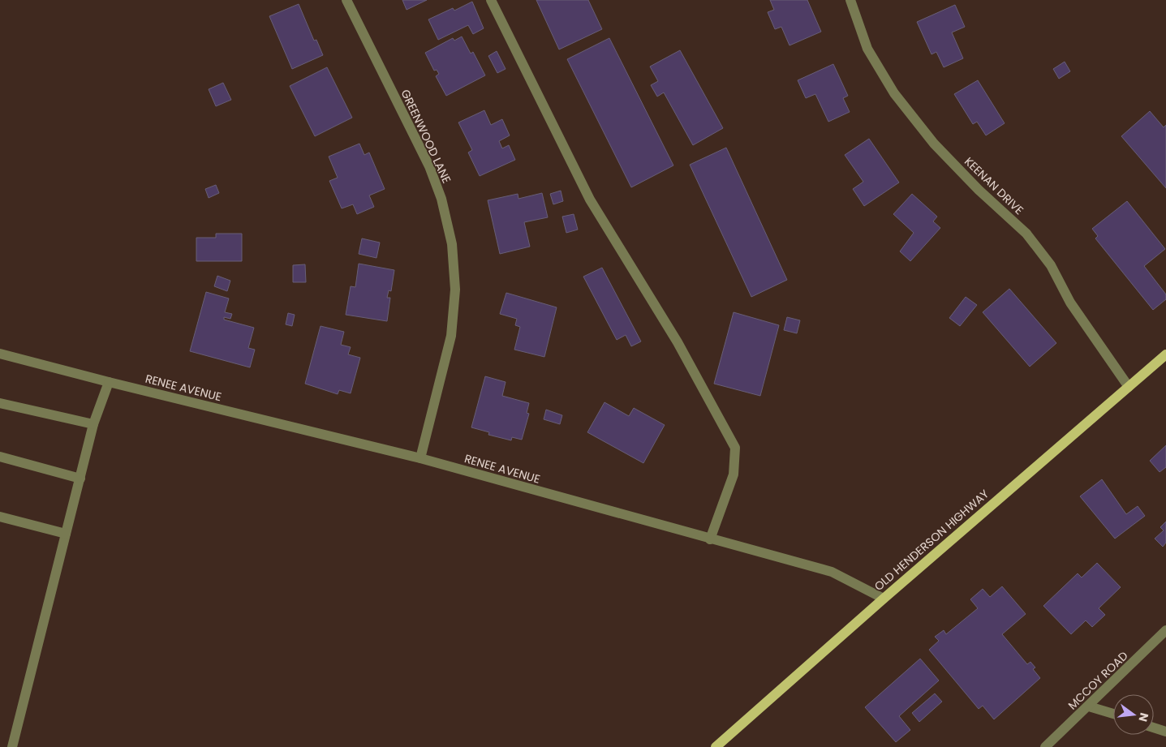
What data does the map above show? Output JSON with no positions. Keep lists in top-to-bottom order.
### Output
{
  "streets": {
    "main road": ["OLD HENDERSON HIGHWAY"],
    "street": [
      "GREENWOOD LANE",
      "KEENAN DRIVE",
      "RENEE AVENUE",
      "MCCOY ROAD"
    ]
  },
  "crossings": [
    ["GREENWOOD LANE", "RENEE AVENUE"],
    ["KEENAN DRIVE", "OLD HENDERSON HIGHWAY"],
    ["RENEE AVENUE", "OLD HENDERSON HIGHWAY"]
  ],
  "north": "right"
}
